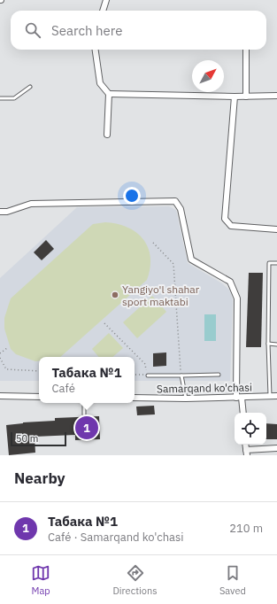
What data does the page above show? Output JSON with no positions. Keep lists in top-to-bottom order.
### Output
{
  "streets": {
    "street": ["Samarqand ko'chasi"]
  },
  "places": ["Yangiyo'l shahar sport maktabi"],
  "scale_bar": "50 m",
  "north": "top right",
  "page": {
    "search": "Search here",
    "popup": ["Табака №1", "Café"],
    "pins": "1",
    "scale": "50 m",
    "heading": "Nearby",
    "list": [
      {
        "mark": "1",
        "name": "Табака №1",
        "note": "Café · Samarqand ko'chasi",
        "value": "210 m"
      }
    ],
    "nav": ["Map", "Directions", "Saved"]
  }
}
